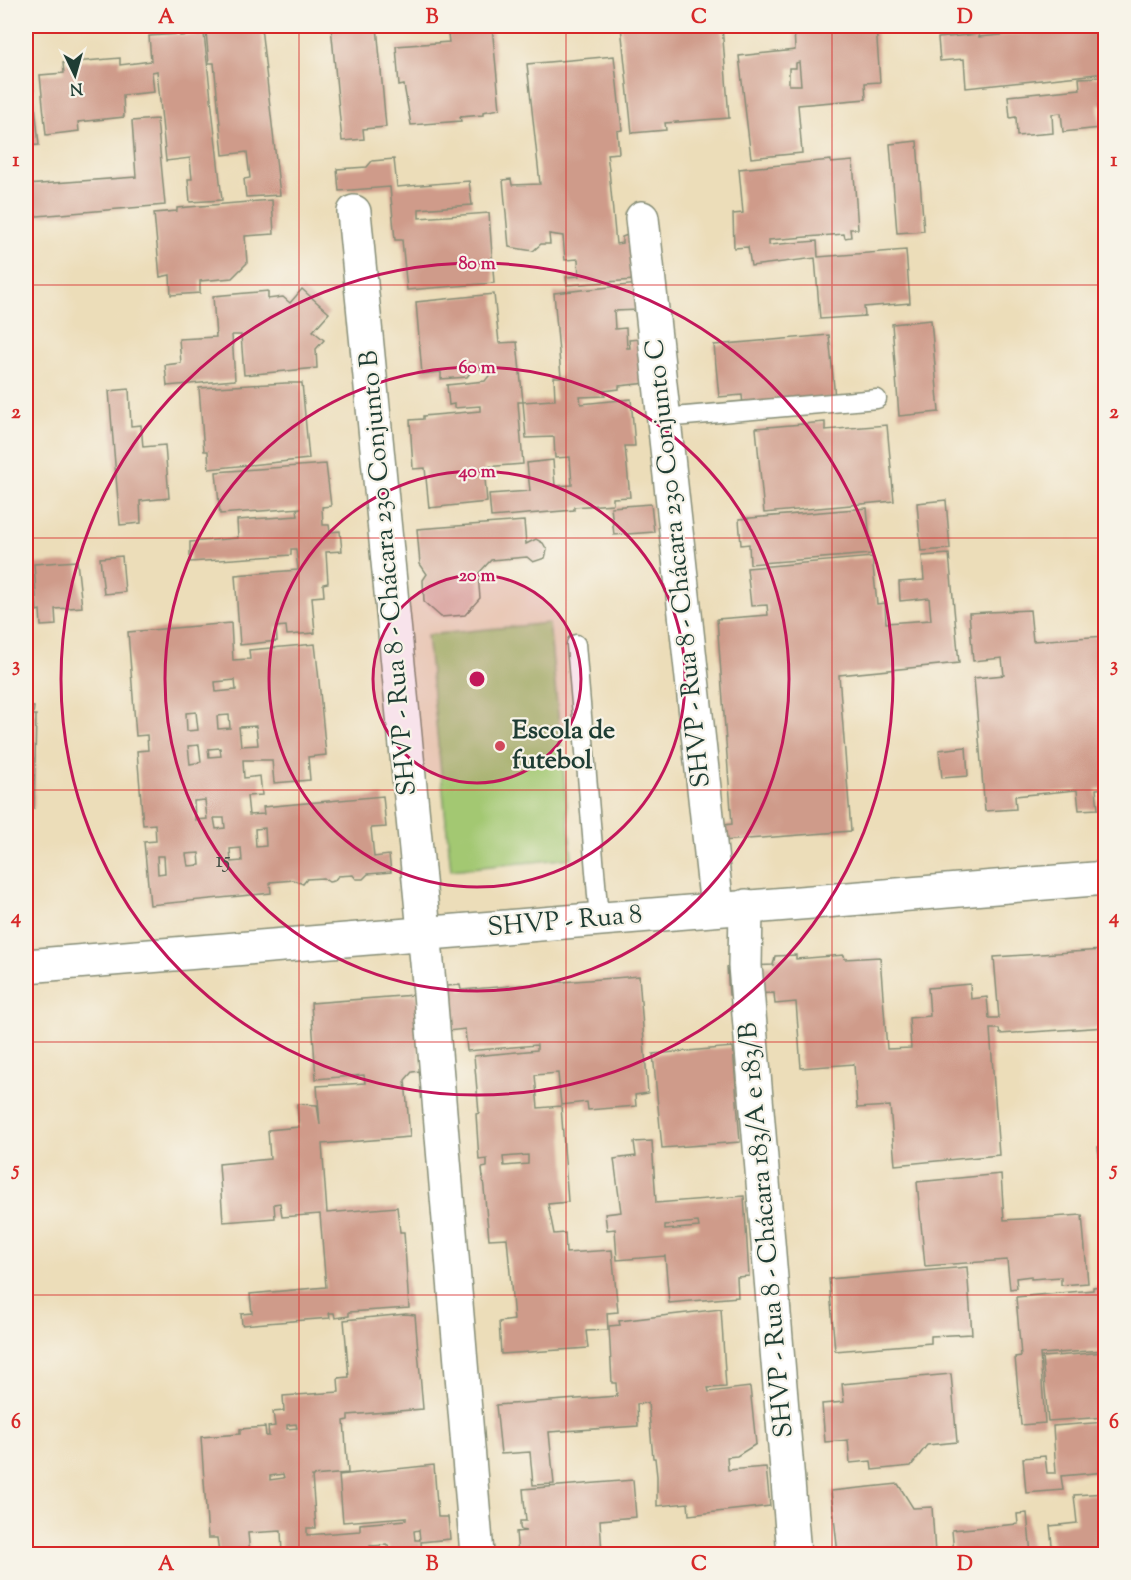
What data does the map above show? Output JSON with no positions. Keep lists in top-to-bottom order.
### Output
{
  "streets": {
    "street": [
      "SHVP - Rua 8 - Chácara 230 Conjunto C",
      "SHVP - Rua 8 - Chácara 230 Conjunto B",
      "SHVP - Rua 8",
      "SHVP - Rua 8 - Chácara 183/A e 183/B"
    ]
  },
  "crossings": [
    ["SHVP - Rua 8 - Chácara 230 Conjunto C", "SHVP - Rua 8"],
    ["SHVP - Rua 8 - Chácara 230 Conjunto C", "SHVP - Rua 8 - Chácara 183/A e 183/B"],
    ["SHVP - Rua 8 - Chácara 230 Conjunto B", "SHVP - Rua 8"],
    ["SHVP - Rua 8", "SHVP - Rua 8 - Chácara 183/A e 183/B"]
  ],
  "places": ["Escola de futebol"],
  "house_numbers": ["15"],
  "north": "bottom",
  "grid": {
    "columns": [
      "A",
      "B",
      "C",
      "D"
    ],
    "rows": [
      "1",
      "2",
      "3",
      "4",
      "5",
      "6"
    ]
  },
  "rings": [
    "80 m",
    "60 m",
    "40 m",
    "20 m"
  ]
}
